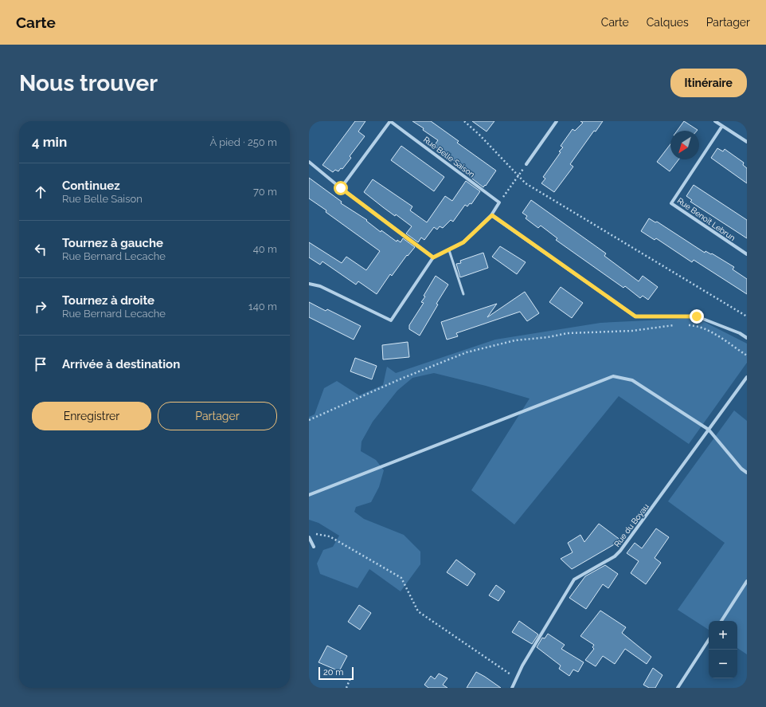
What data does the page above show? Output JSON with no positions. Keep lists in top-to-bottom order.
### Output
{
  "streets": {
    "street": ["Rue Belle Saison", "Rue Benoît Lebrun", "Rue du Boyau"]
  },
  "scale_bar": "20 m",
  "north": "bottom left",
  "page": {
    "header": "Carte",
    "nav": ["Carte", "Calques", "Partager"],
    "buttons": [
      "Itinéraire",
      ["Enregistrer", "Partager"]
    ],
    "title": "Nous trouver",
    "heading": ["4 min", "À pied · 250 m"],
    "list": [
      ["Continuez", "Rue Belle Saison", "70 m"],
      ["Tournez à gauche", "Rue Bernard Lecache", "40 m"],
      ["Tournez à droite", "Rue Bernard Lecache", "140 m"],
      "Arrivée à destination"
    ],
    "map_buttons": ["+", "−"],
    "scale": "20 m"
  }
}
